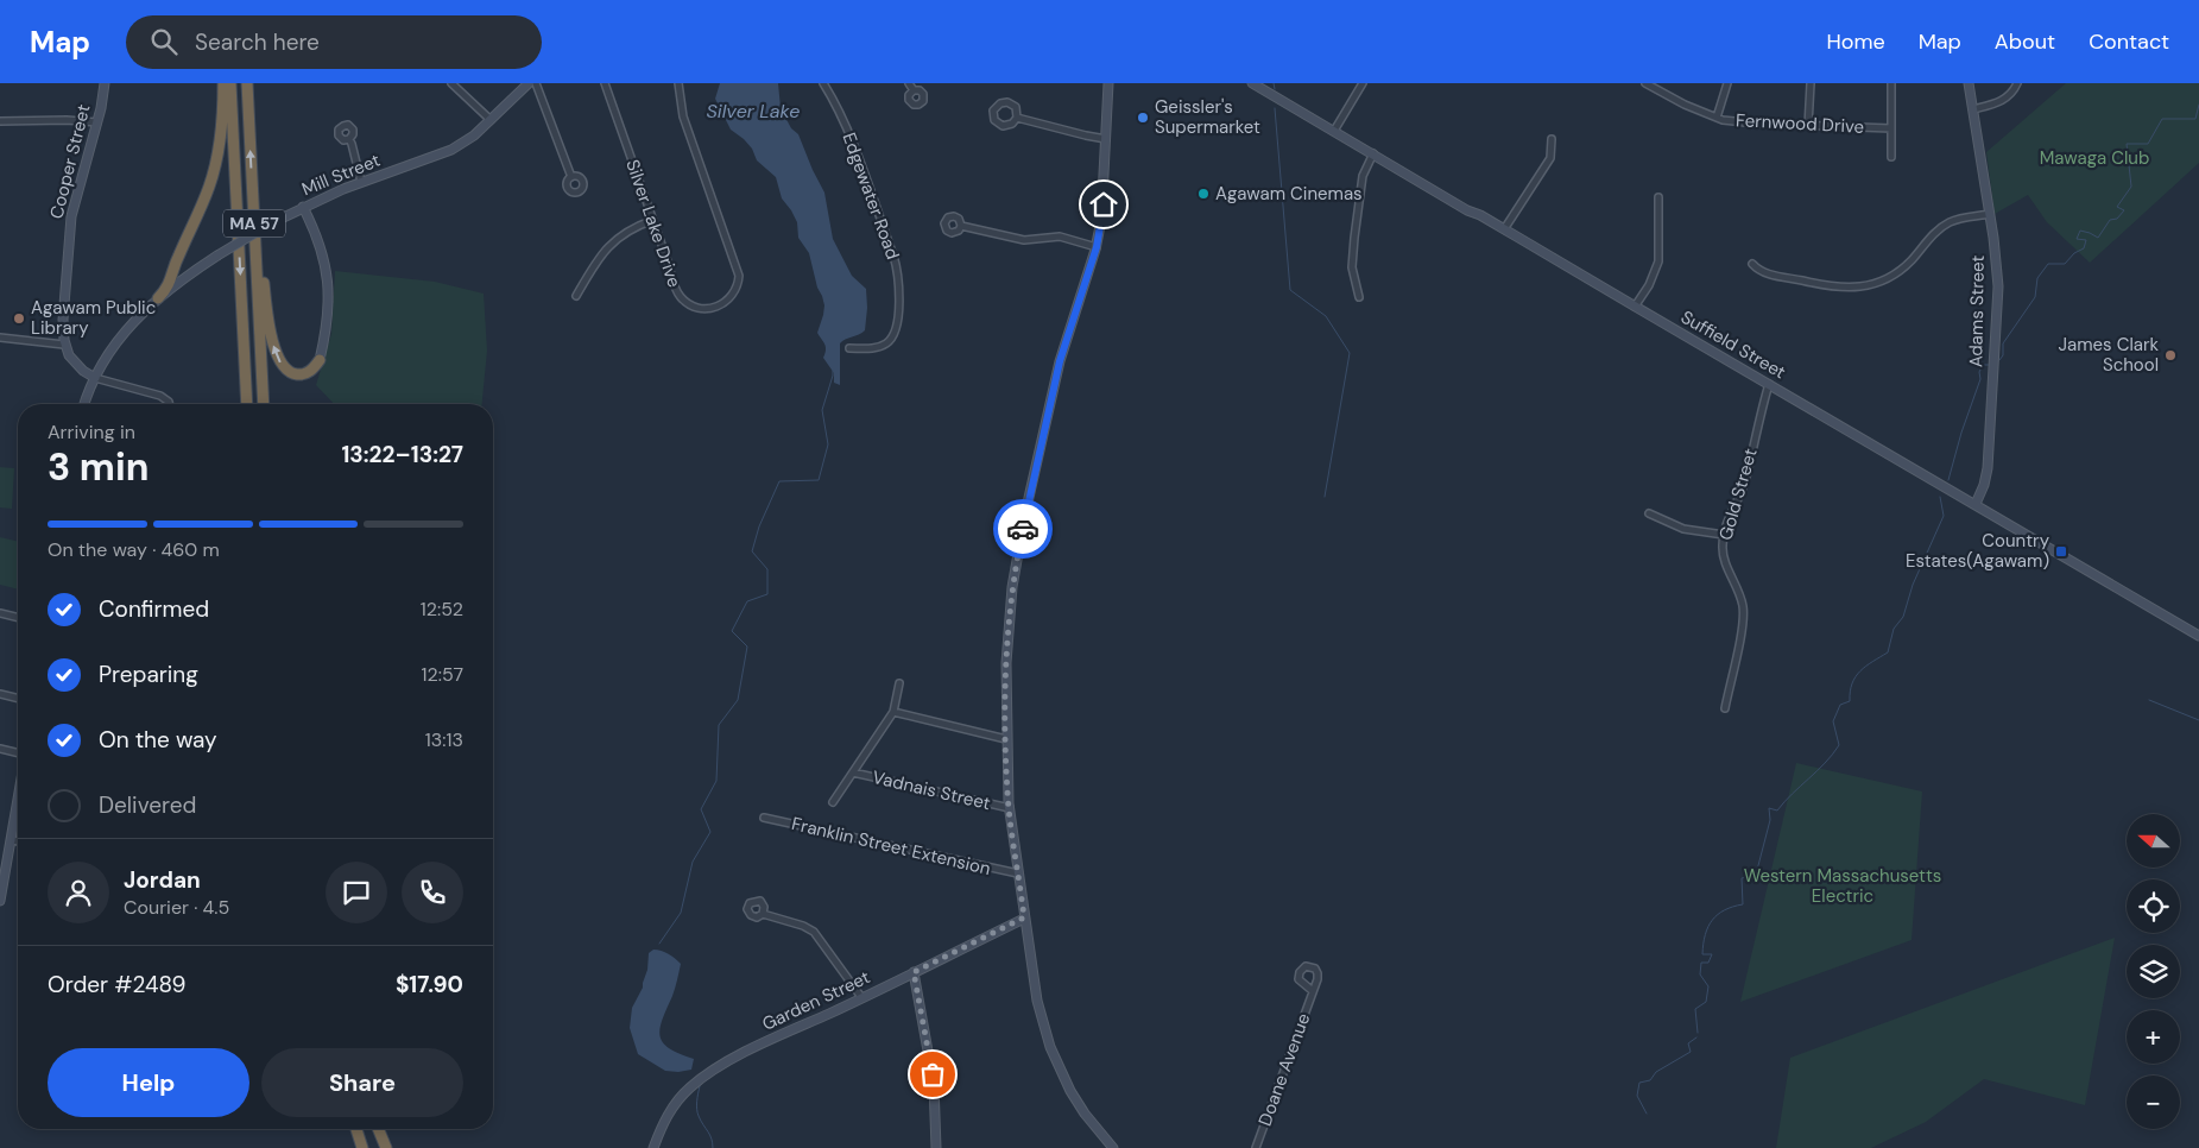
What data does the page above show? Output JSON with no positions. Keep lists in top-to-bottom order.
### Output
{
  "streets": {
    "highway": ["MA 57"],
    "street": [
      "Fernwood Drive",
      "Cooper Street",
      "Mill Street",
      "Edgewater Road",
      "Silver Lake Drive",
      "Adams Street",
      "Suffield Street",
      "Gold Street",
      "Vadnais Street",
      "Franklin Street Extension",
      "Garden Street",
      "Doane Avenue"
    ]
  },
  "crossings": [
    ["Adams Street", "Suffield Street"],
    ["Suffield Street", "Gold Street"]
  ],
  "water": ["Silver Lake"],
  "parks": ["Mawaga Club", "Western Massachusetts Electric"],
  "places": {
    "other": [
      "Geissler's Supermarket",
      "Agawam Cinemas",
      "Agawam Public Library",
      "James Clark School"
    ],
    "transit": ["Country Estates(Agawam)"]
  },
  "north": "left",
  "page": {
    "header": "Map",
    "search": "Search here",
    "nav": [
      "Home",
      "Map",
      "About",
      "Contact"
    ],
    "heading": ["3 min", "Arriving in", "13:22–13:27"],
    "panel": [
      "Jordan",
      "Courier · 4.5",
      "Order #2489",
      "$17.90"
    ],
    "bar": "On the way · 460 m",
    "list": [
      ["Confirmed", "12:52"],
      ["Preparing", "12:57"],
      ["On the way", "13:13"],
      "Delivered"
    ],
    "map_buttons": ["+", "−"],
    "buttons": ["Help", "Share"]
  }
}
